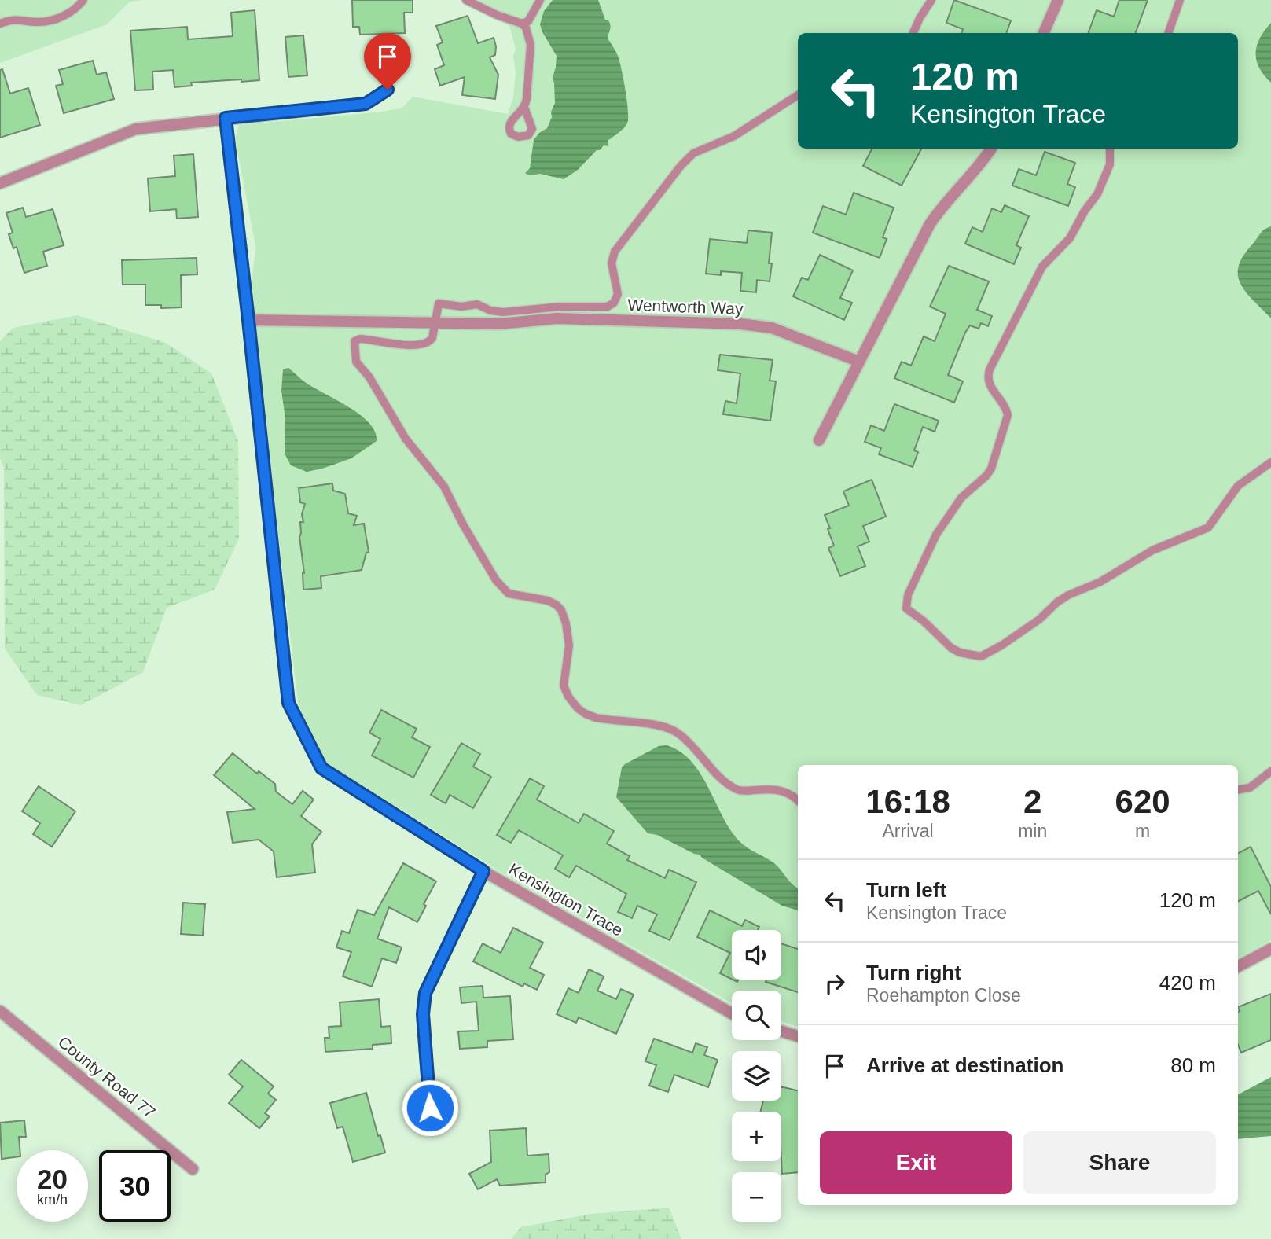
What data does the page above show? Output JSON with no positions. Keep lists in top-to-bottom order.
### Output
{
  "streets": {
    "street": ["Wentworth Way", "Kensington Trace", "County Road 77"]
  },
  "crossings": [
    ["Wentworth Way", "Kensington Trace"]
  ],
  "page": {
    "turn": ["120 m", "Kensington Trace"],
    "eta": [
      "16:18",
      "Arrival",
      "2",
      "min",
      "620",
      "m"
    ],
    "list": [
      {
        "name": "Turn left",
        "note": "Kensington Trace",
        "value": "120 m"
      },
      {
        "name": "Turn right",
        "note": "Roehampton Close",
        "value": "420 m"
      },
      {
        "name": "Arrive at destination",
        "value": "80 m"
      }
    ],
    "map_buttons": ["+", "−"],
    "buttons": ["Exit", "Share"],
    "speed": "20 km/h",
    "limit": "30"
  }
}
